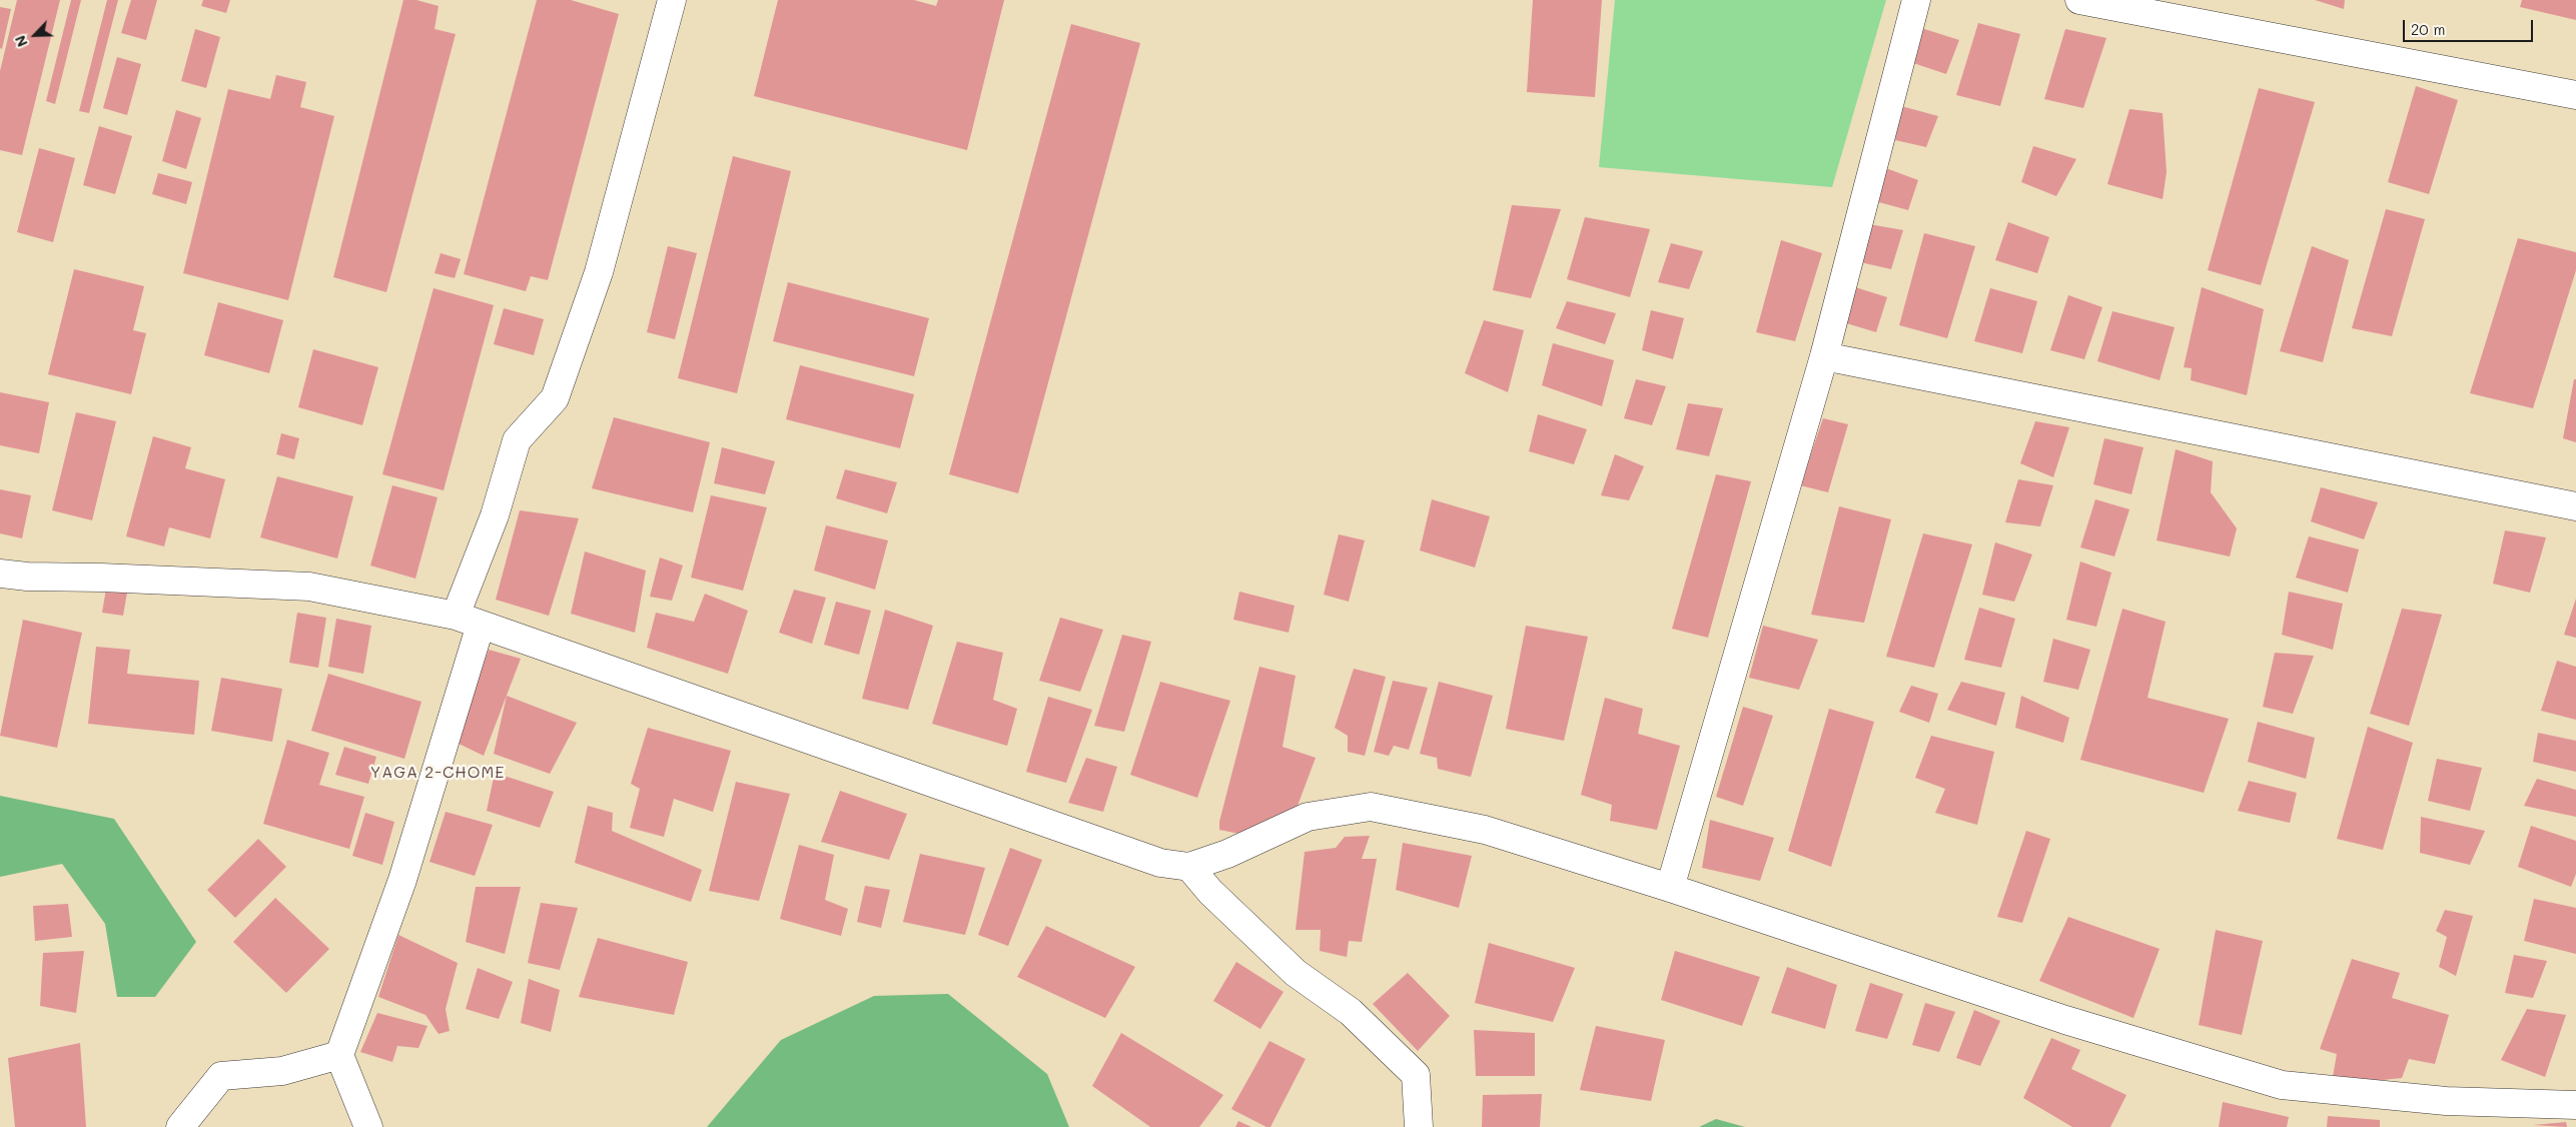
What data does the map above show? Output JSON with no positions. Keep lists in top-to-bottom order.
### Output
{
  "districts": ["YAGA 2-CHOME"],
  "scale_bar": "20 m",
  "north": "bottom left"
}
